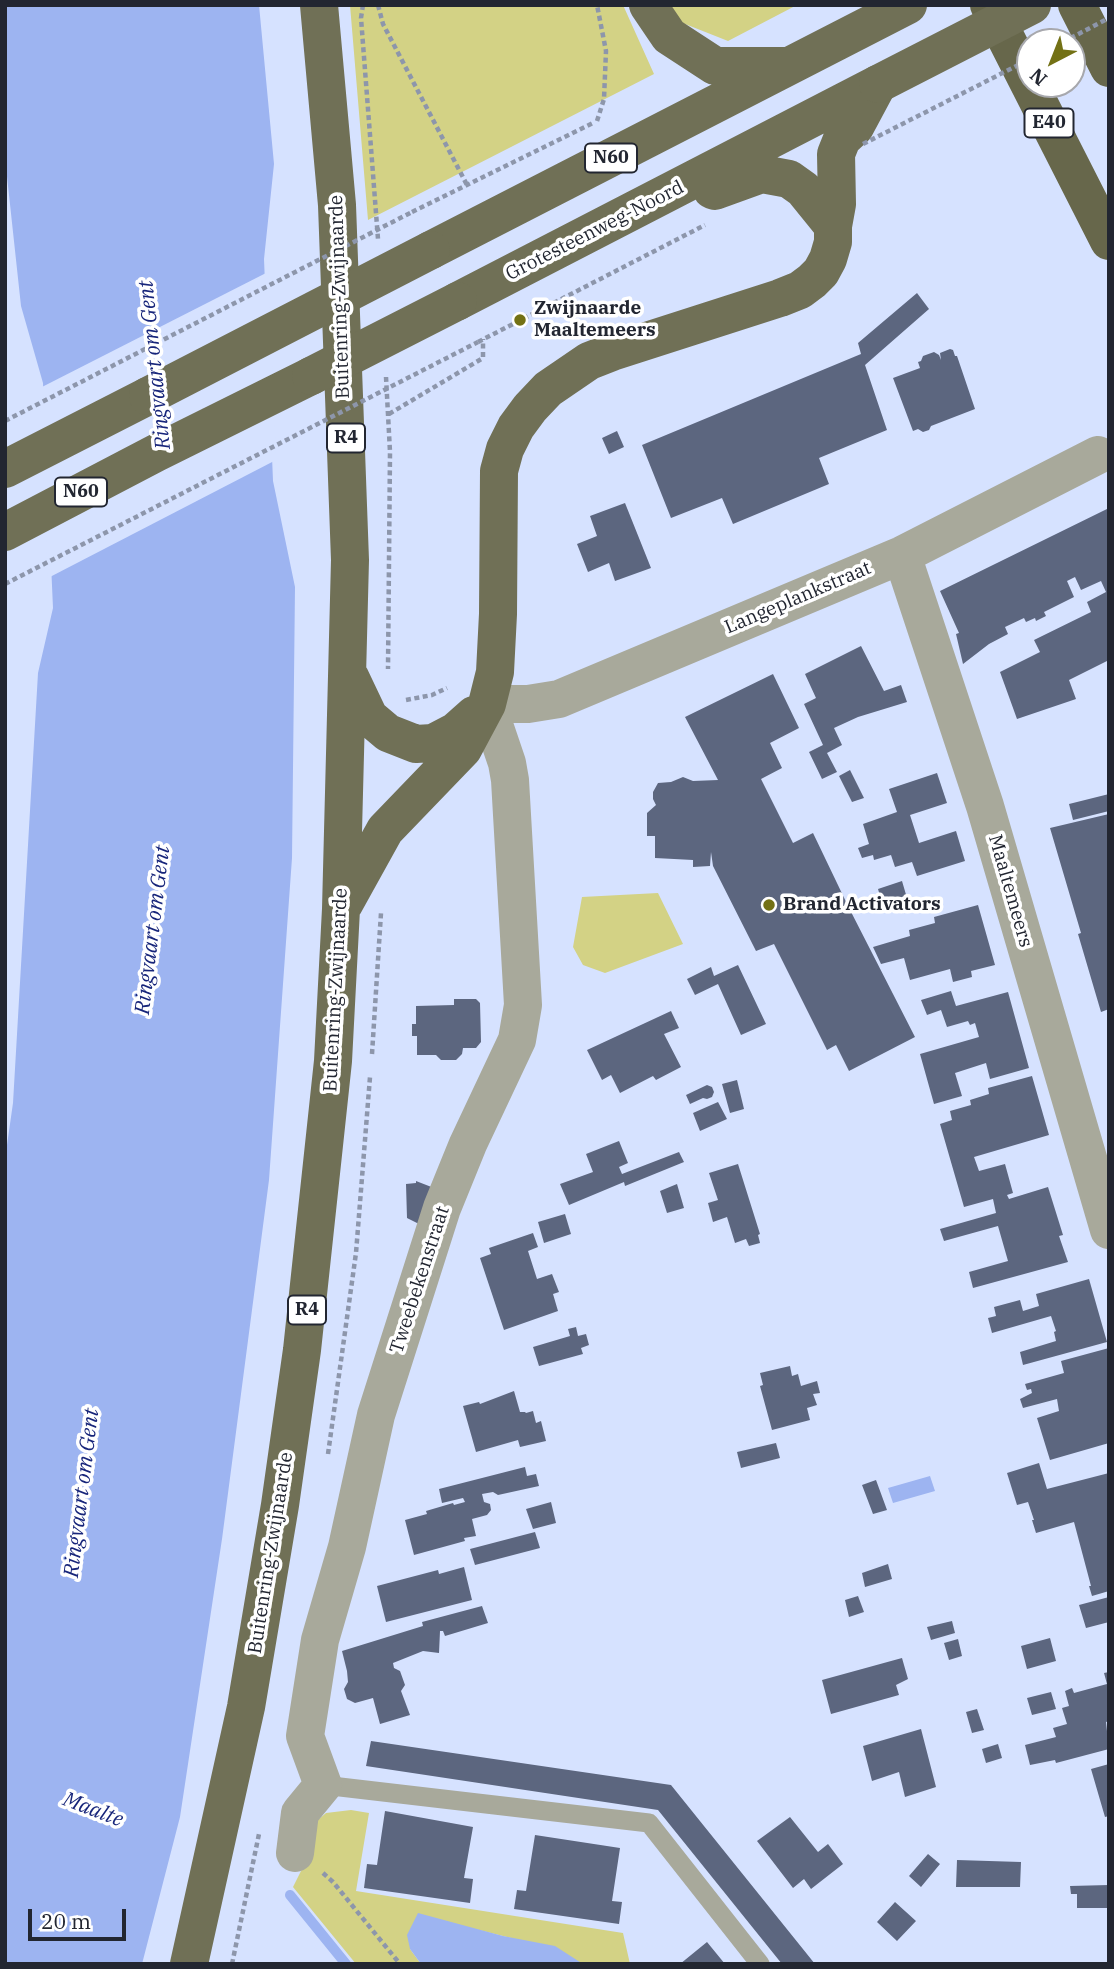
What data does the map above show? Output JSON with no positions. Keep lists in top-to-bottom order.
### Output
{
  "streets": {
    "highway": [
      "E40",
      "N60",
      "Grotesteenweg-Noord",
      "Buitenring-Zwijnaarde",
      "R4"
    ],
    "street": ["Langeplankstraat", "Maaltemeers", "Tweebekenstraat"]
  },
  "crossings": [
    ["Buitenring-Zwijnaarde", "R4"],
    ["R4", "Langeplankstraat"],
    ["R4", "Tweebekenstraat"],
    ["Langeplankstraat", "Maaltemeers"],
    ["Langeplankstraat", "Tweebekenstraat"]
  ],
  "water": ["Ringvaart om Gent", "Maalte"],
  "places": ["Zwijnaarde Maaltemeers", "Brand Activators"],
  "scale_bar": "20 m",
  "north": "bottom left"
}
